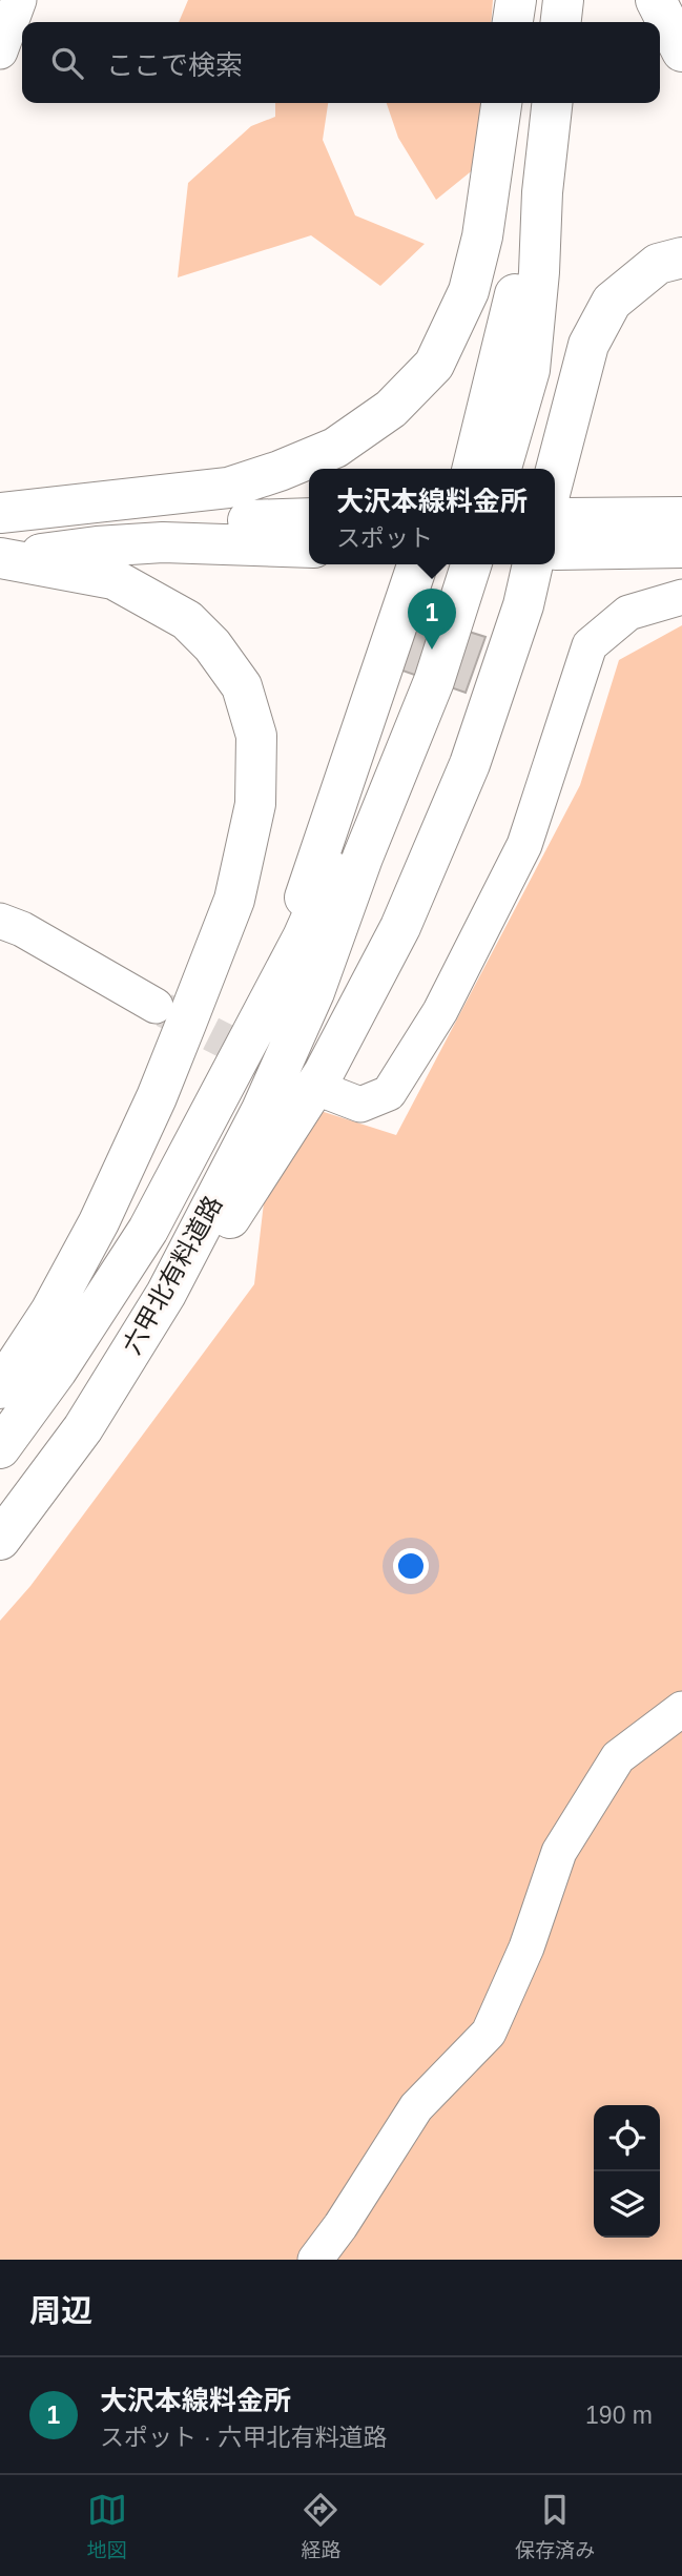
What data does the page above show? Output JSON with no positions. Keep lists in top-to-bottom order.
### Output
{
  "streets": {
    "main road": ["六甲北有料道路"]
  },
  "page": {
    "search": "ここで検索",
    "popup": ["大沢本線料金所", "スポット"],
    "pins": "1",
    "heading": "周辺",
    "list": [
      {
        "mark": "1",
        "name": "大沢本線料金所",
        "note": "スポット · 六甲北有料道路",
        "value": "190 m"
      }
    ],
    "nav": ["地図", "経路", "保存済み"]
  }
}
